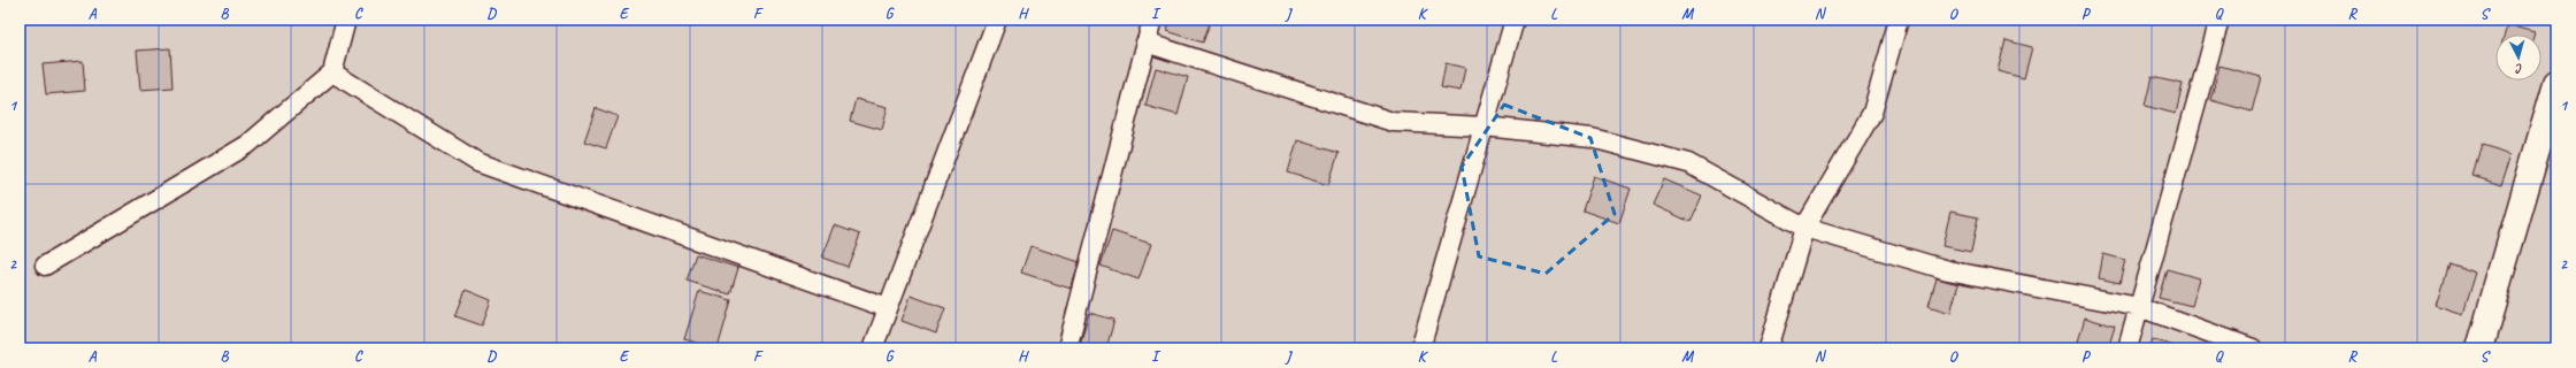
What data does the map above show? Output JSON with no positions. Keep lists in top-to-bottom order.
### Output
{
  "north": "bottom",
  "grid": {
    "columns": [
      "A",
      "B",
      "C",
      "D",
      "E",
      "F",
      "G",
      "H",
      "I",
      "J",
      "K",
      "L",
      "M",
      "N",
      "O",
      "P",
      "Q",
      "R",
      "S"
    ],
    "rows": ["1", "2"]
  }
}
